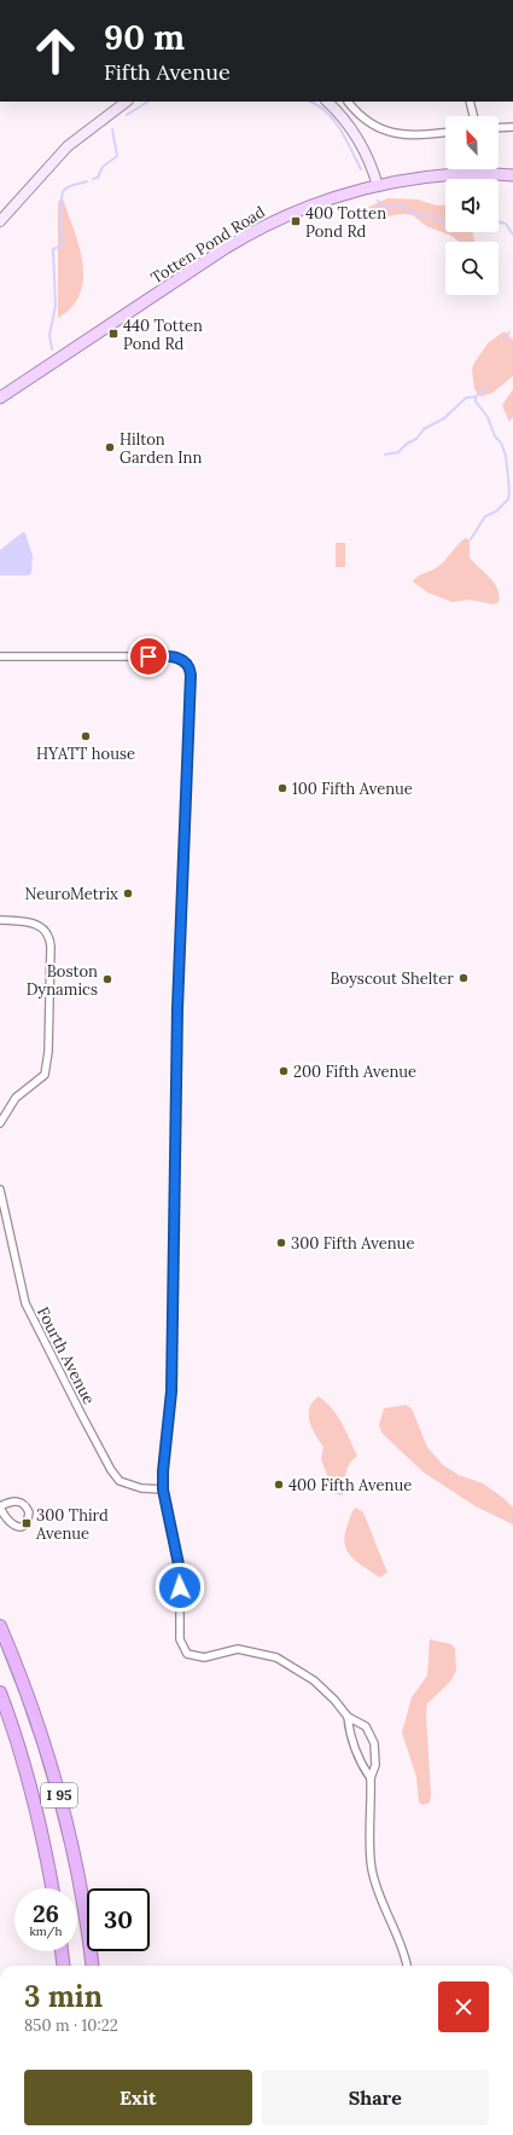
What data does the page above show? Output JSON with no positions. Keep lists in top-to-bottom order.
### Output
{
  "streets": {
    "highway": ["I 95"],
    "main road": ["Totten Pond Road"],
    "street": ["Fourth Avenue"]
  },
  "places": {
    "transit": ["400 Totten Pond Rd", "440 Totten Pond Rd", "300 Third Avenue"],
    "other": [
      "Hilton Garden Inn",
      "HYATT house",
      "100 Fifth Avenue",
      "NeuroMetrix",
      "Boyscout Shelter",
      "Boston Dynamics",
      "200 Fifth Avenue",
      "300 Fifth Avenue",
      "400 Fifth Avenue"
    ]
  },
  "north": "top left",
  "page": {
    "turn": ["90 m", "Fifth Avenue"],
    "speed": "26 km/h",
    "limit": "30",
    "heading": ["3 min", "850 m · 10:22"],
    "buttons": ["Exit", "Share"]
  }
}
